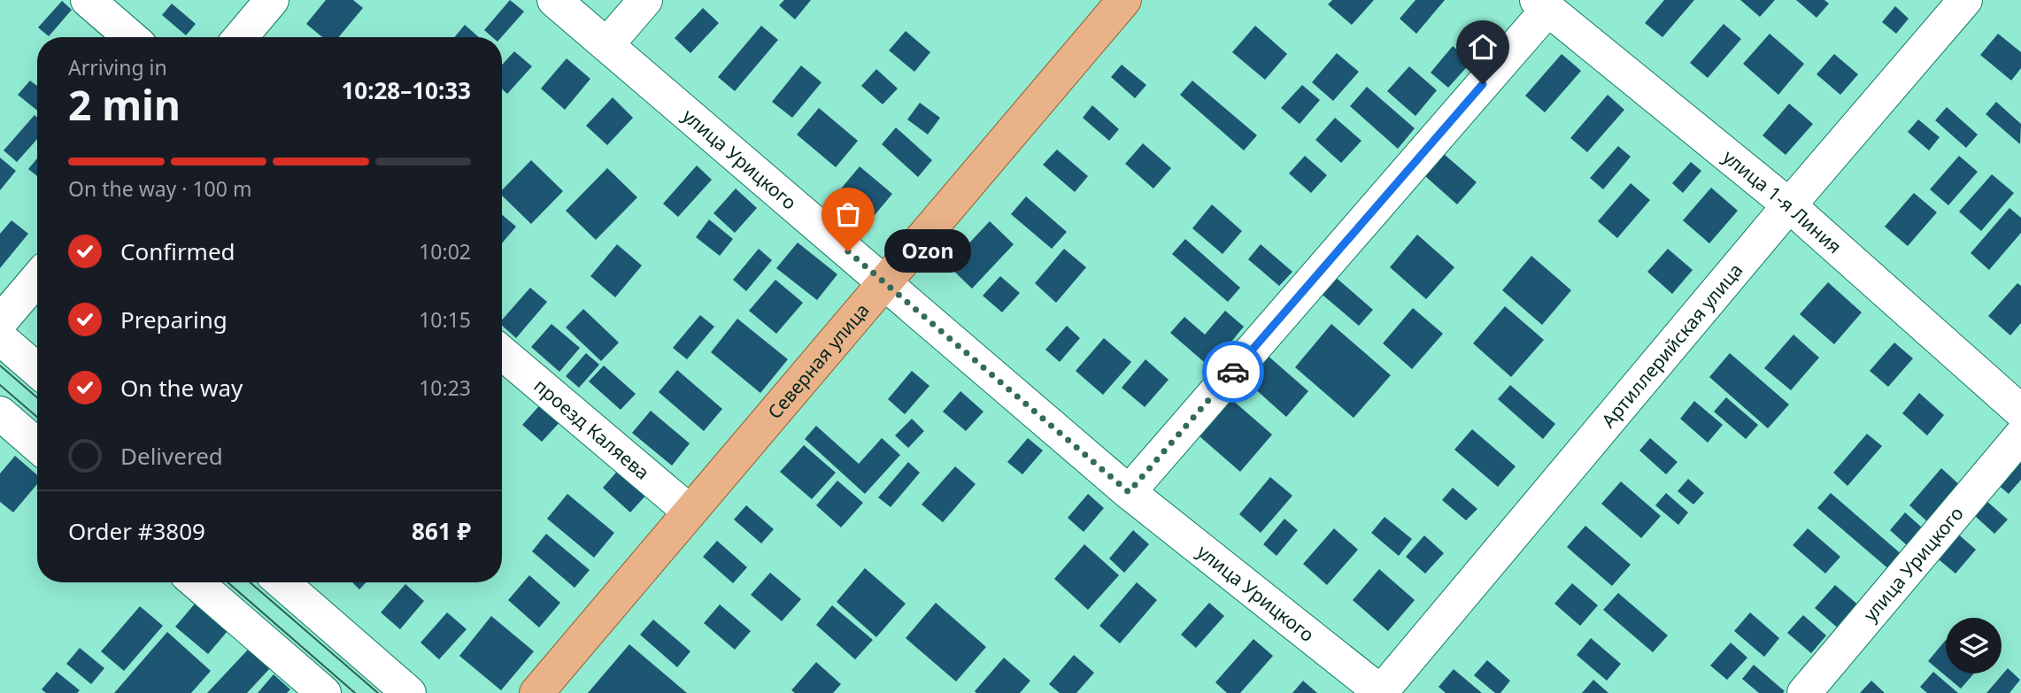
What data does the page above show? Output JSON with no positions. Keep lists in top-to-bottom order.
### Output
{
  "streets": {
    "main road": ["Северная улица"],
    "street": [
      "улица Урицкого",
      "улица 1-я Линия",
      "Артиллерийская улица",
      "проезд Каляева"
    ]
  },
  "crossings": [
    ["улица Урицкого", "Артиллерийская улица"],
    ["улица Урицкого", "Северная улица"],
    ["улица 1-я Линия", "Артиллерийская улица"],
    ["Северная улица", "проезд Каляева"]
  ],
  "places": ["Ozon"],
  "page": {
    "heading": ["2 min", "Arriving in", "10:28–10:33"],
    "panel": ["Order #3809", "861 ₽"],
    "bar": "On the way · 100 m",
    "list": [
      ["Confirmed", "10:02"],
      ["Preparing", "10:15"],
      ["On the way", "10:23"],
      "Delivered"
    ],
    "bubble": "Ozon"
  }
}
